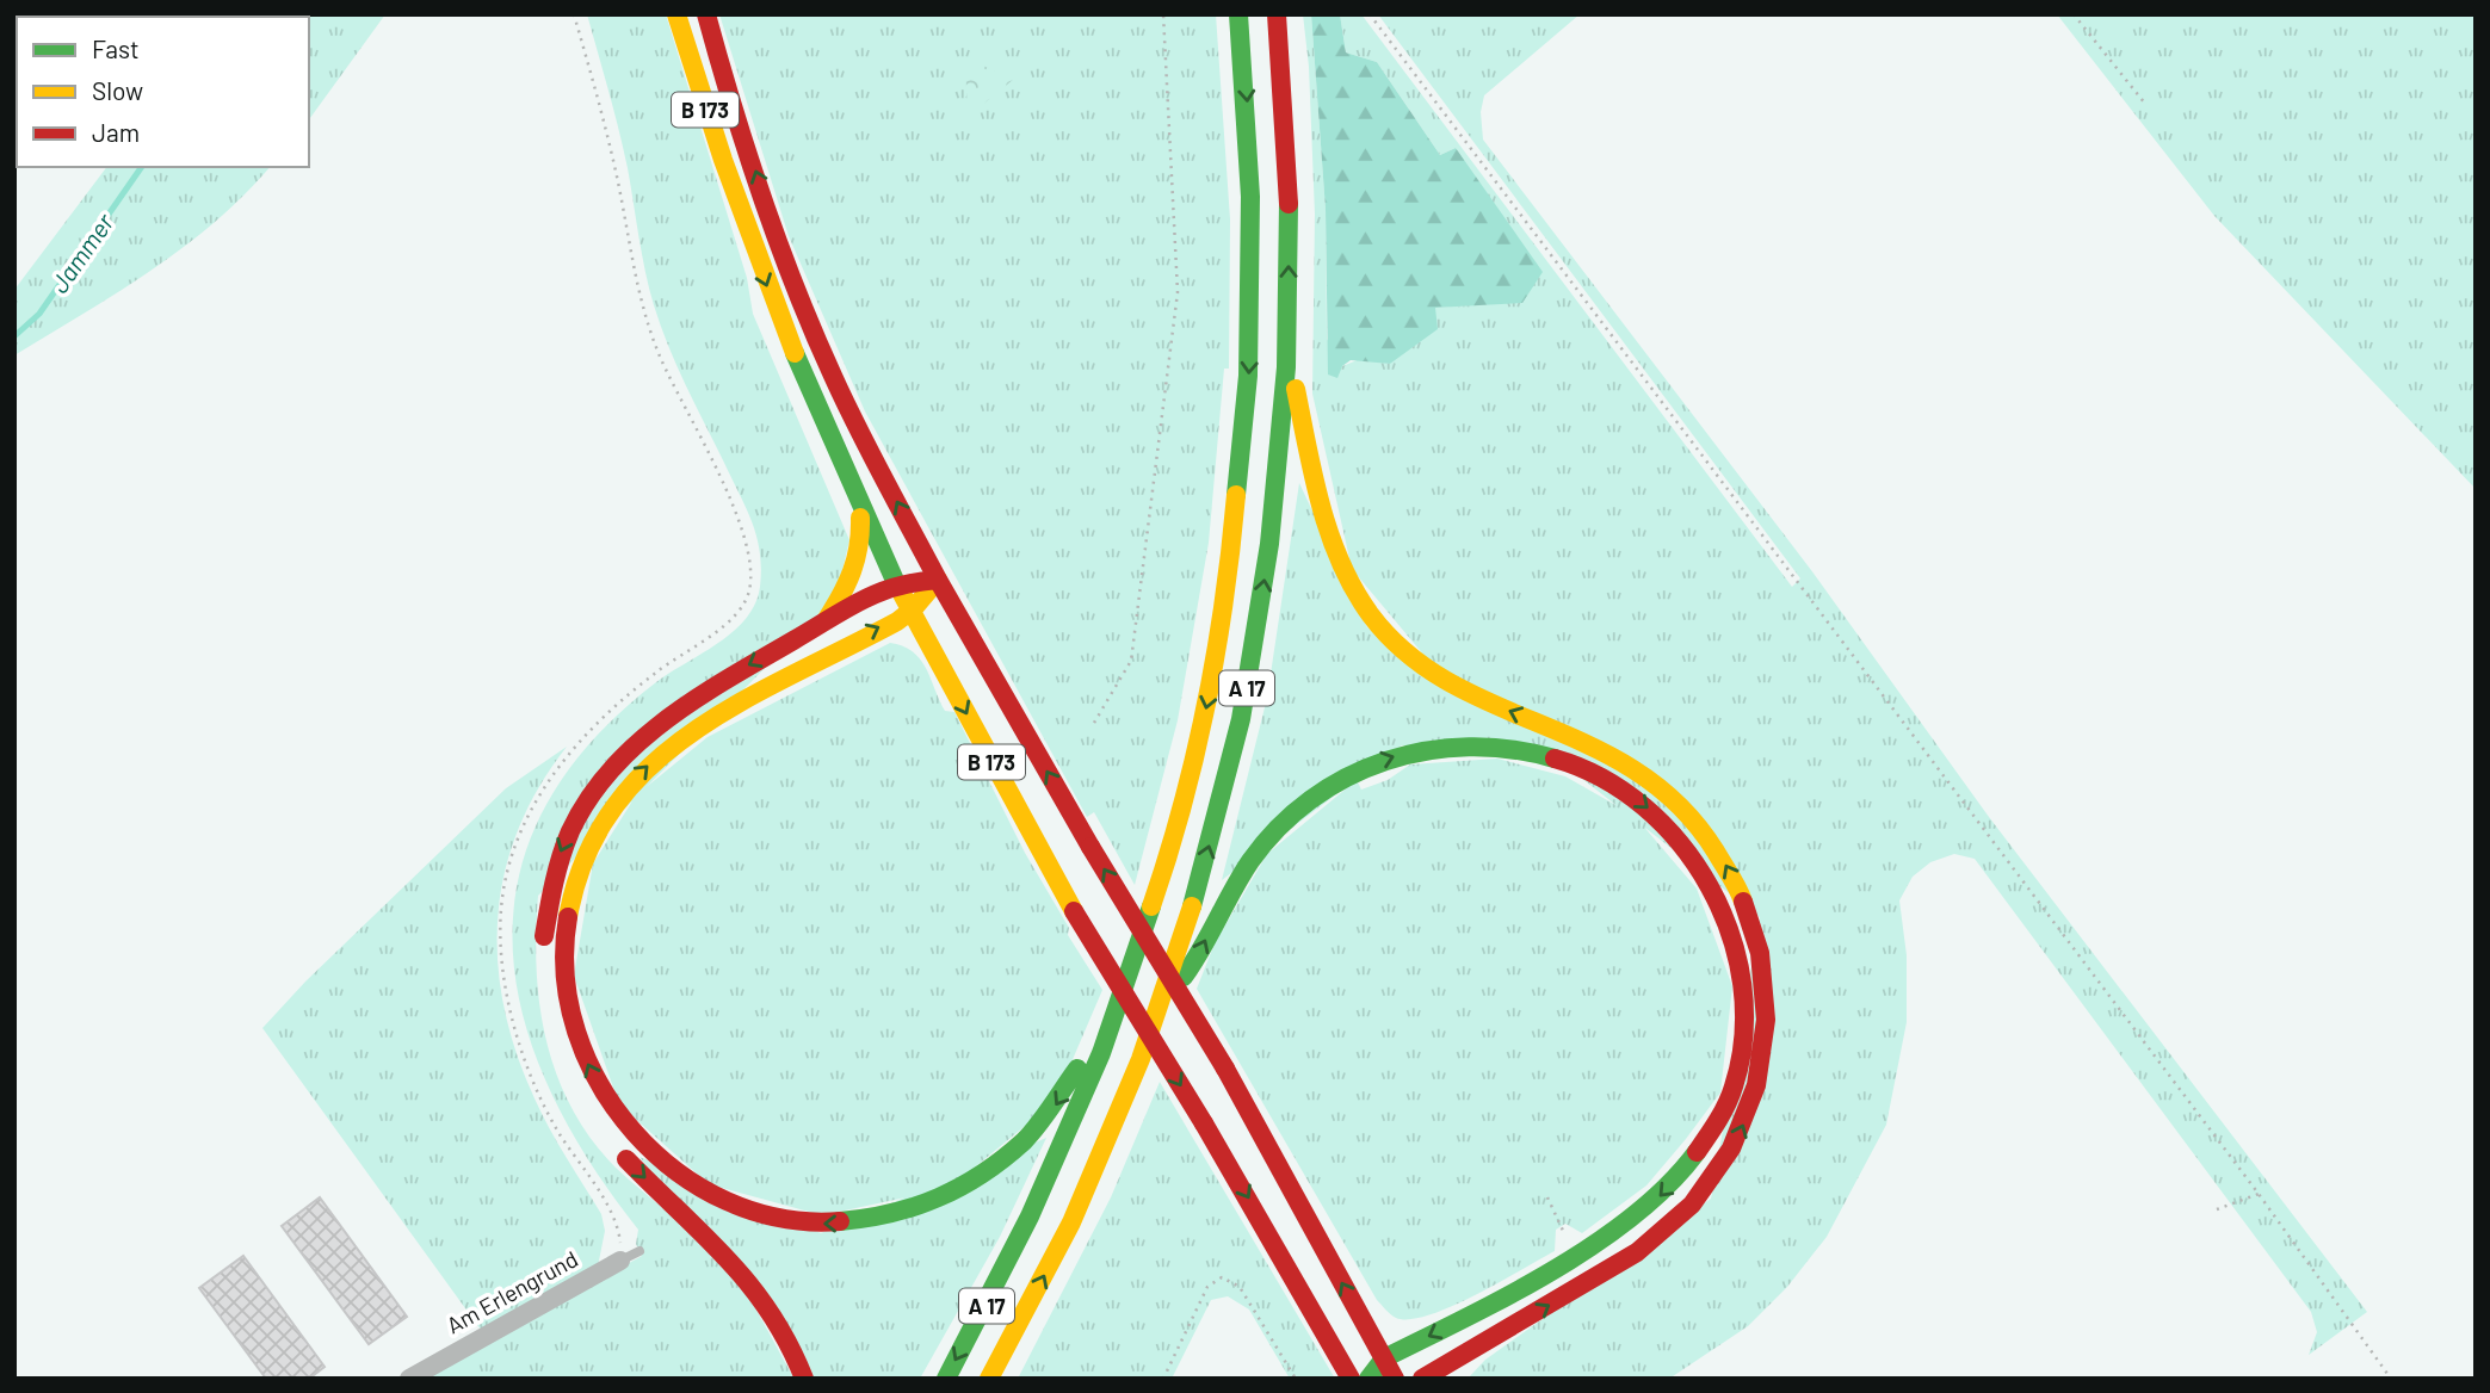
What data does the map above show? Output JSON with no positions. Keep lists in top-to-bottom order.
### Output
{
  "streets": {
    "main road": ["B 173", "A 17"],
    "street": ["Am Erlengrund"]
  },
  "water": ["Jammer"],
  "legend": ["Fast", "Slow", "Jam"]
}
